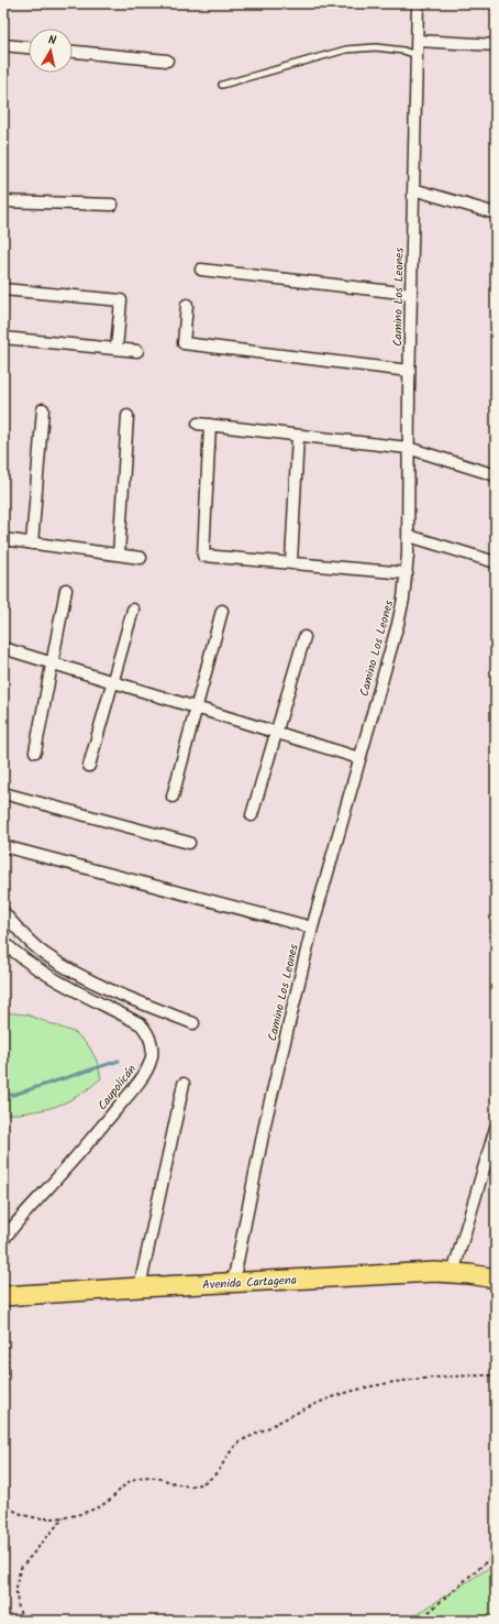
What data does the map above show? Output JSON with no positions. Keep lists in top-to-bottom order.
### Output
{
  "streets": {
    "main road": ["Avenida Cartagena"],
    "street": ["Camino Los Leones", "Caupolicán"]
  },
  "crossings": [
    ["Camino Los Leones", "Avenida Cartagena"]
  ],
  "north": "top"
}
